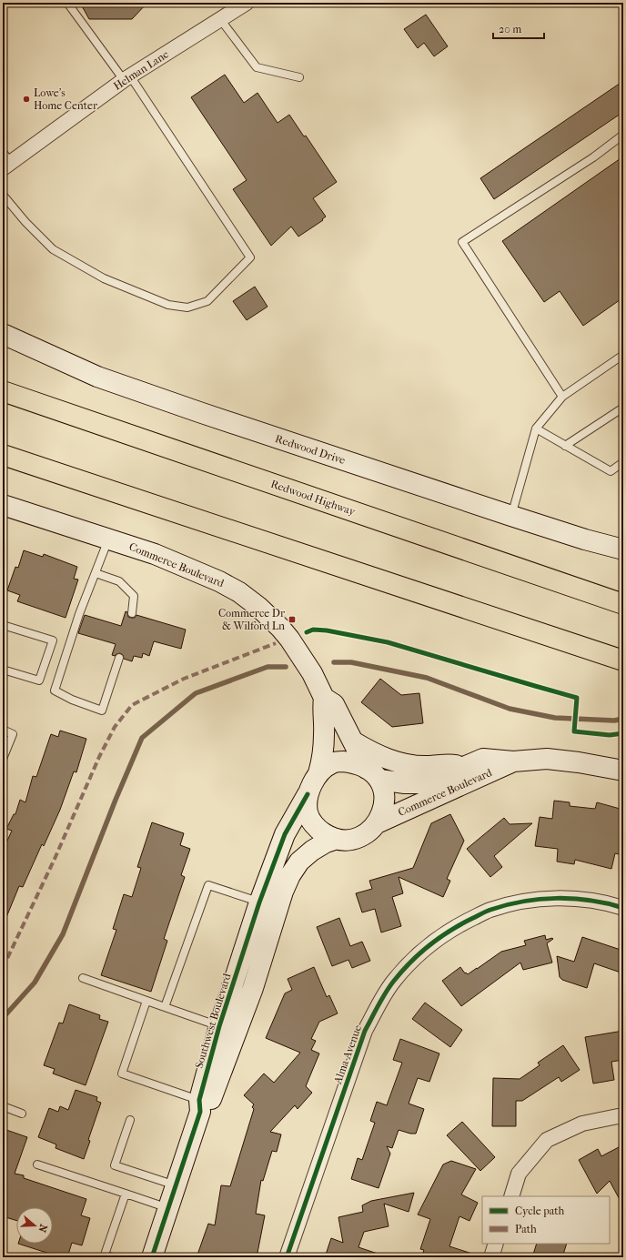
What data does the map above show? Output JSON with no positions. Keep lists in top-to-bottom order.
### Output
{
  "streets": {
    "highway": ["Redwood Highway"],
    "street": [
      "Helman Lane",
      "Redwood Drive",
      "Commerce Boulevard",
      "Southwest Boulevard",
      "Alma Avenue"
    ]
  },
  "crossings": [
    ["Commerce Boulevard", "Southwest Boulevard"]
  ],
  "places": {
    "other": ["Lowe's Home Center"],
    "transit": ["Commerce Dr & Wilford Ln"]
  },
  "legend": ["Cycle path", "Path"],
  "scale_bar": "20 m",
  "north": "right"
}
